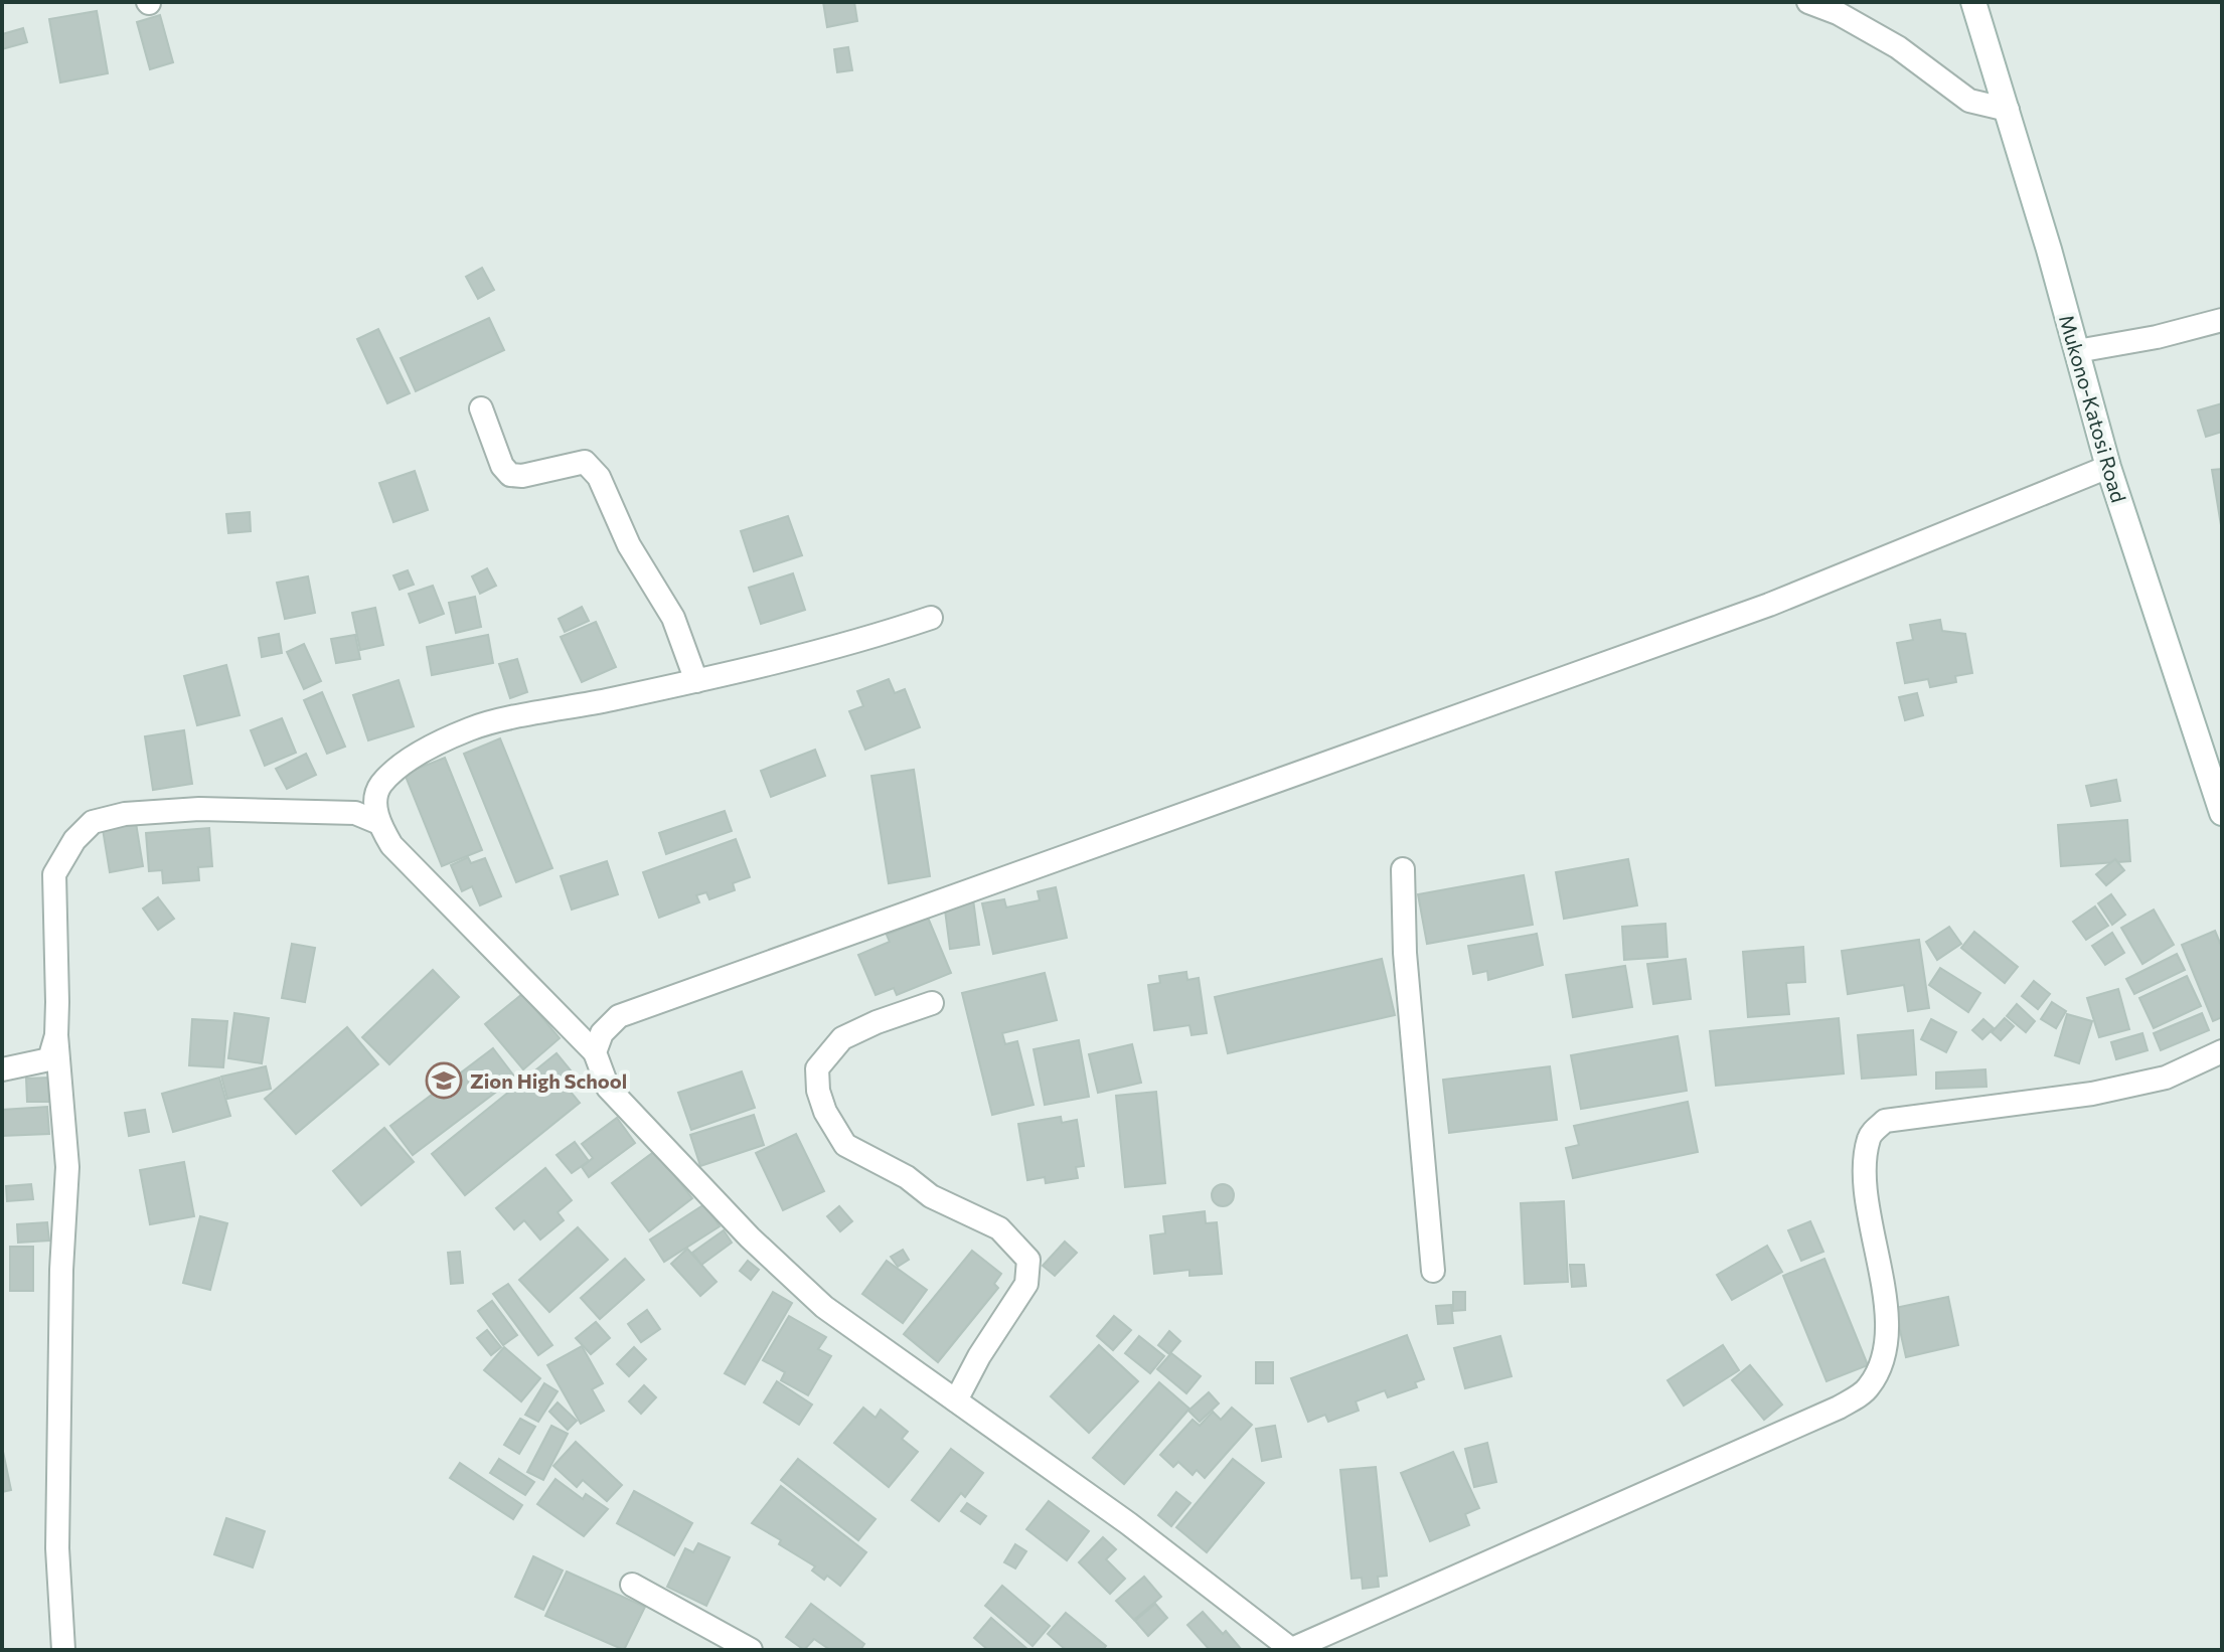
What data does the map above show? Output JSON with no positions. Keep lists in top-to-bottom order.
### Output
{
  "streets": {
    "main road": ["Mukono-Katosi Road"]
  },
  "places": {
    "school or university": ["Zion High School"]
  }
}
